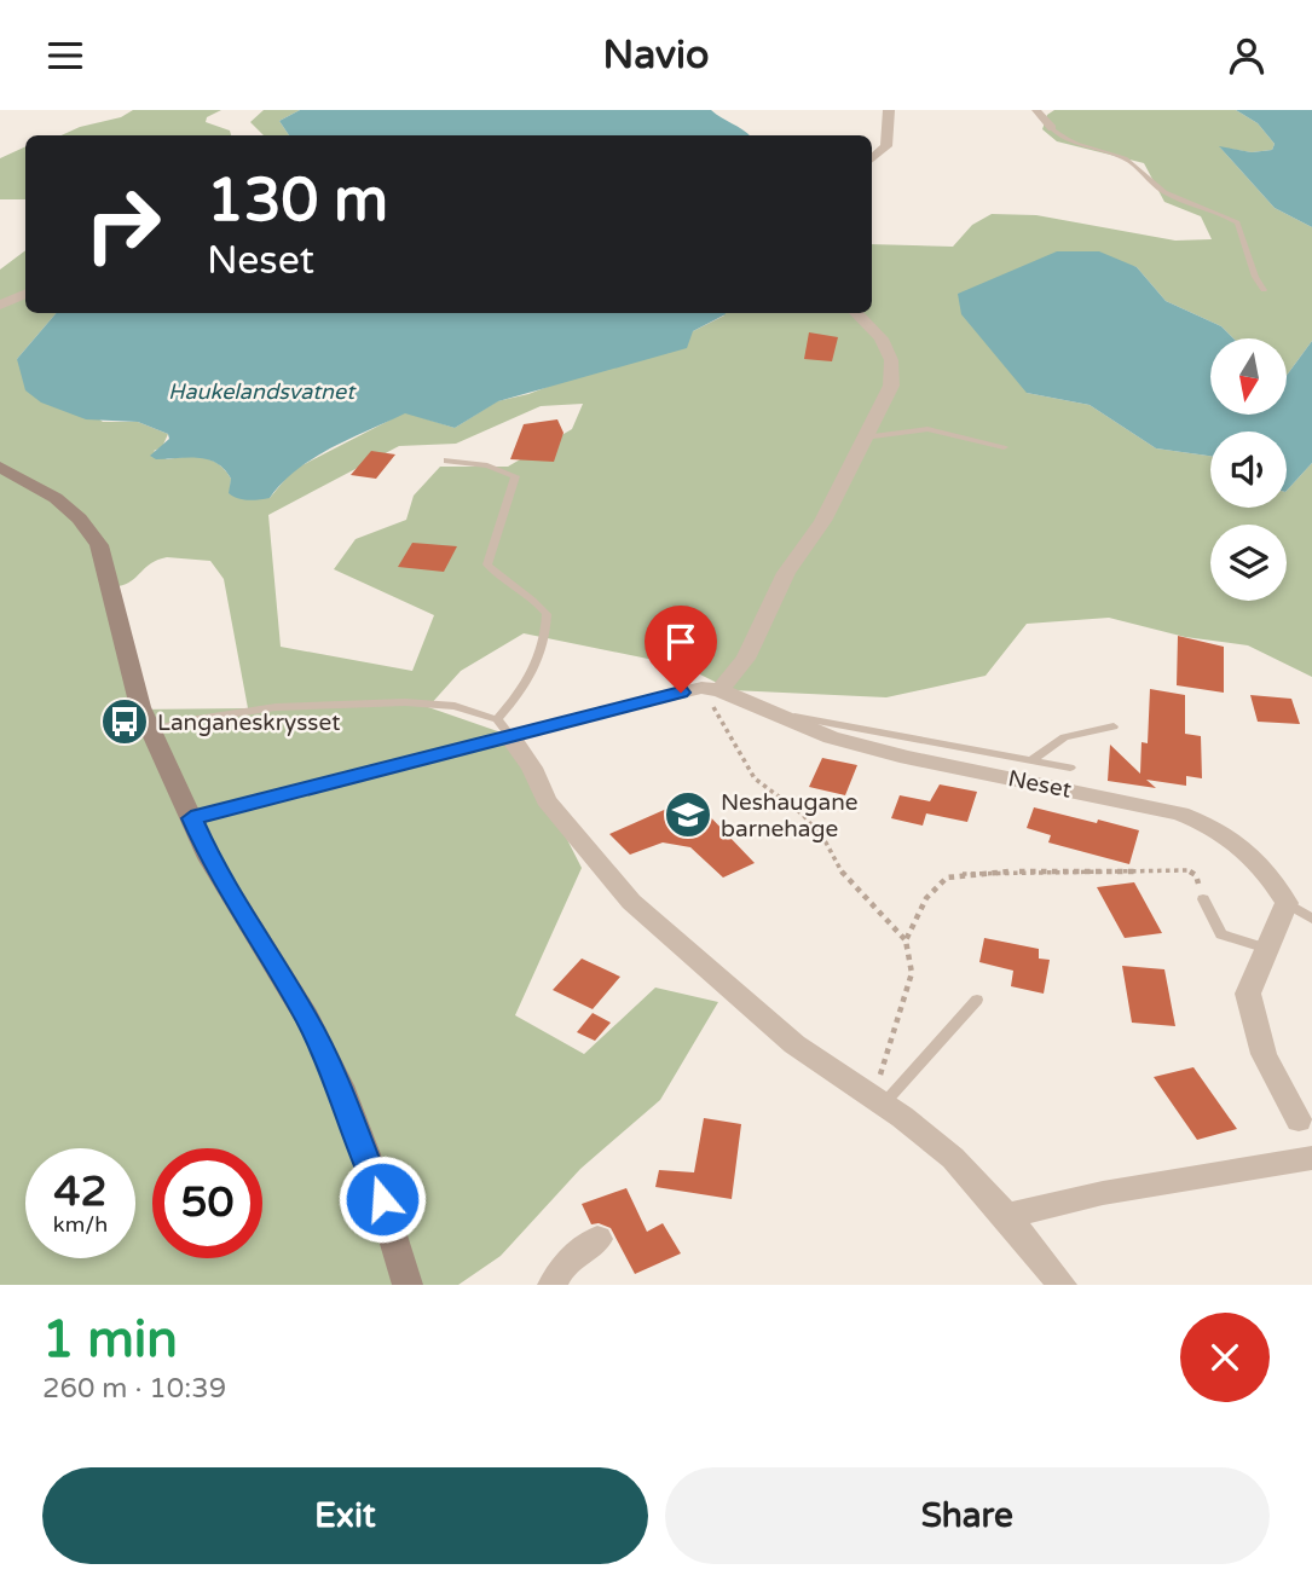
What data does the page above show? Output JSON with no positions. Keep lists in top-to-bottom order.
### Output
{
  "streets": {
    "street": ["Neset"]
  },
  "water": ["Haukelandsvatnet"],
  "places": {
    "bus stop": ["Langaneskrysset"],
    "school or university": ["Neshaugane barnehage"]
  },
  "north": "bottom",
  "page": {
    "header": "Navio",
    "turn": ["130 m", "Neset"],
    "speed": "42 km/h",
    "limit": "50",
    "heading": ["1 min", "260 m · 10:39"],
    "buttons": ["Exit", "Share"]
  }
}
